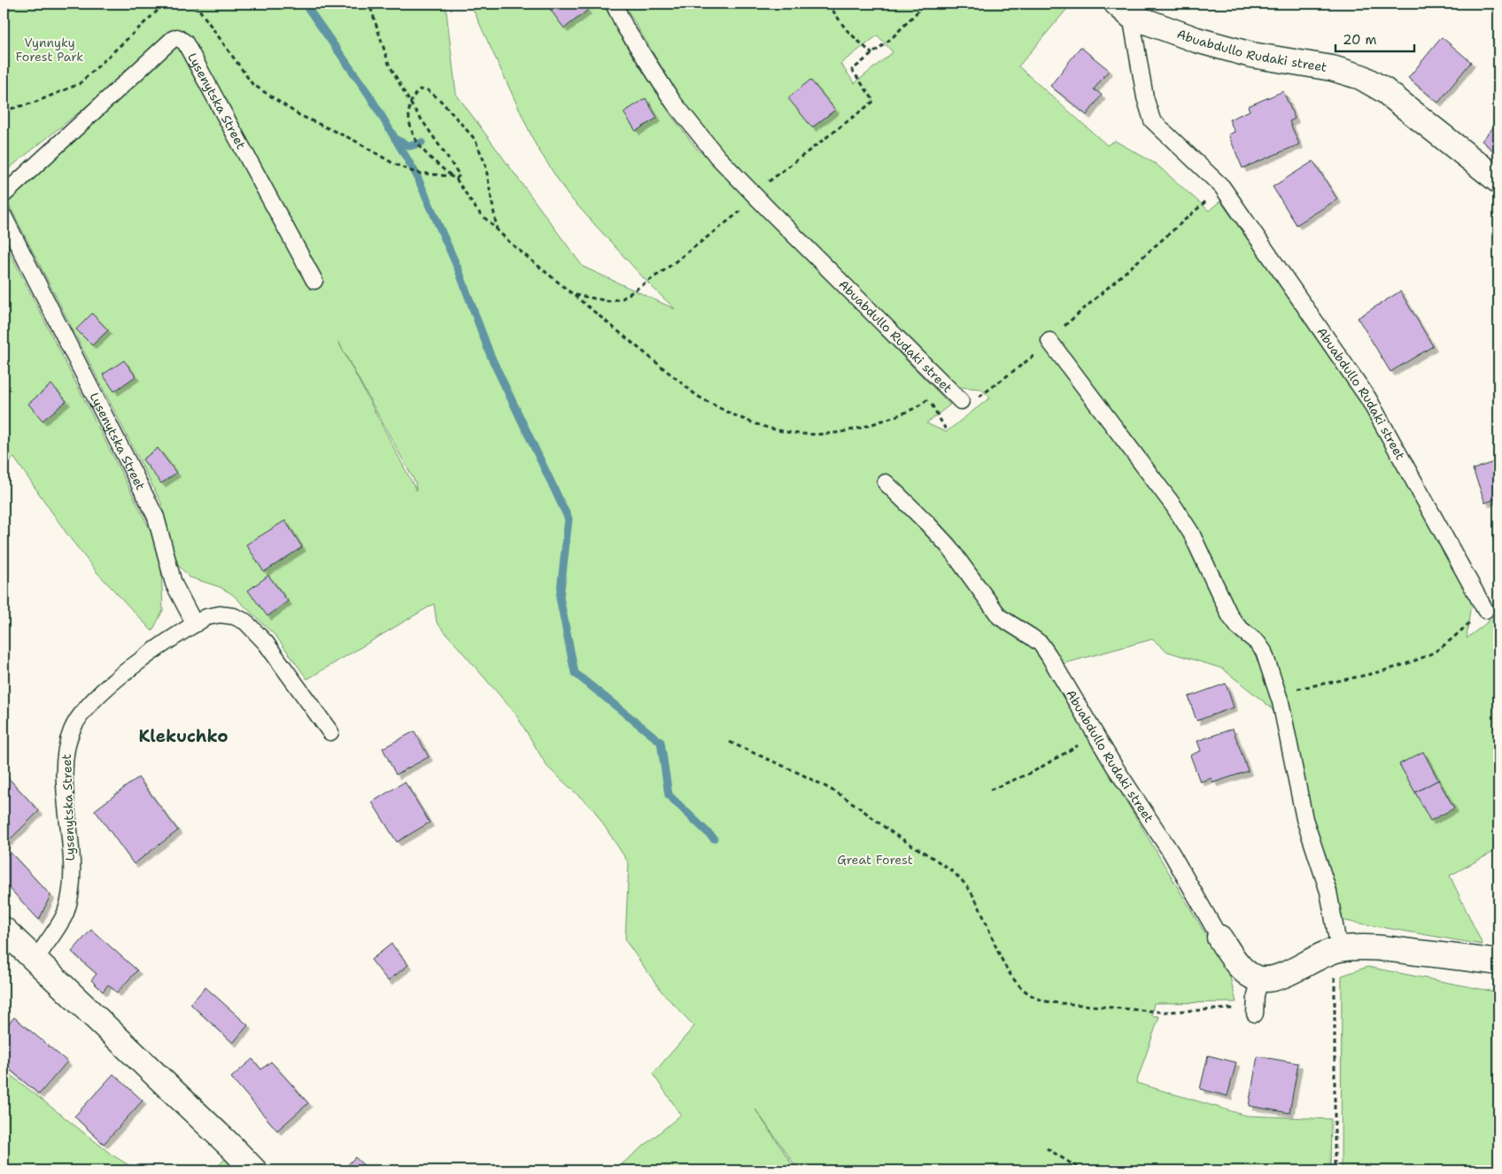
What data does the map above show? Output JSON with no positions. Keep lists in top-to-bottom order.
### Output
{
  "streets": {
    "street": ["Abuabdullo Rudaki street"],
    "lane": ["Lysenytska Street"]
  },
  "districts": ["Klekuchko"],
  "parks": ["Vynnyky Forest Park", "Great Forest"],
  "scale_bar": "20 m"
}
